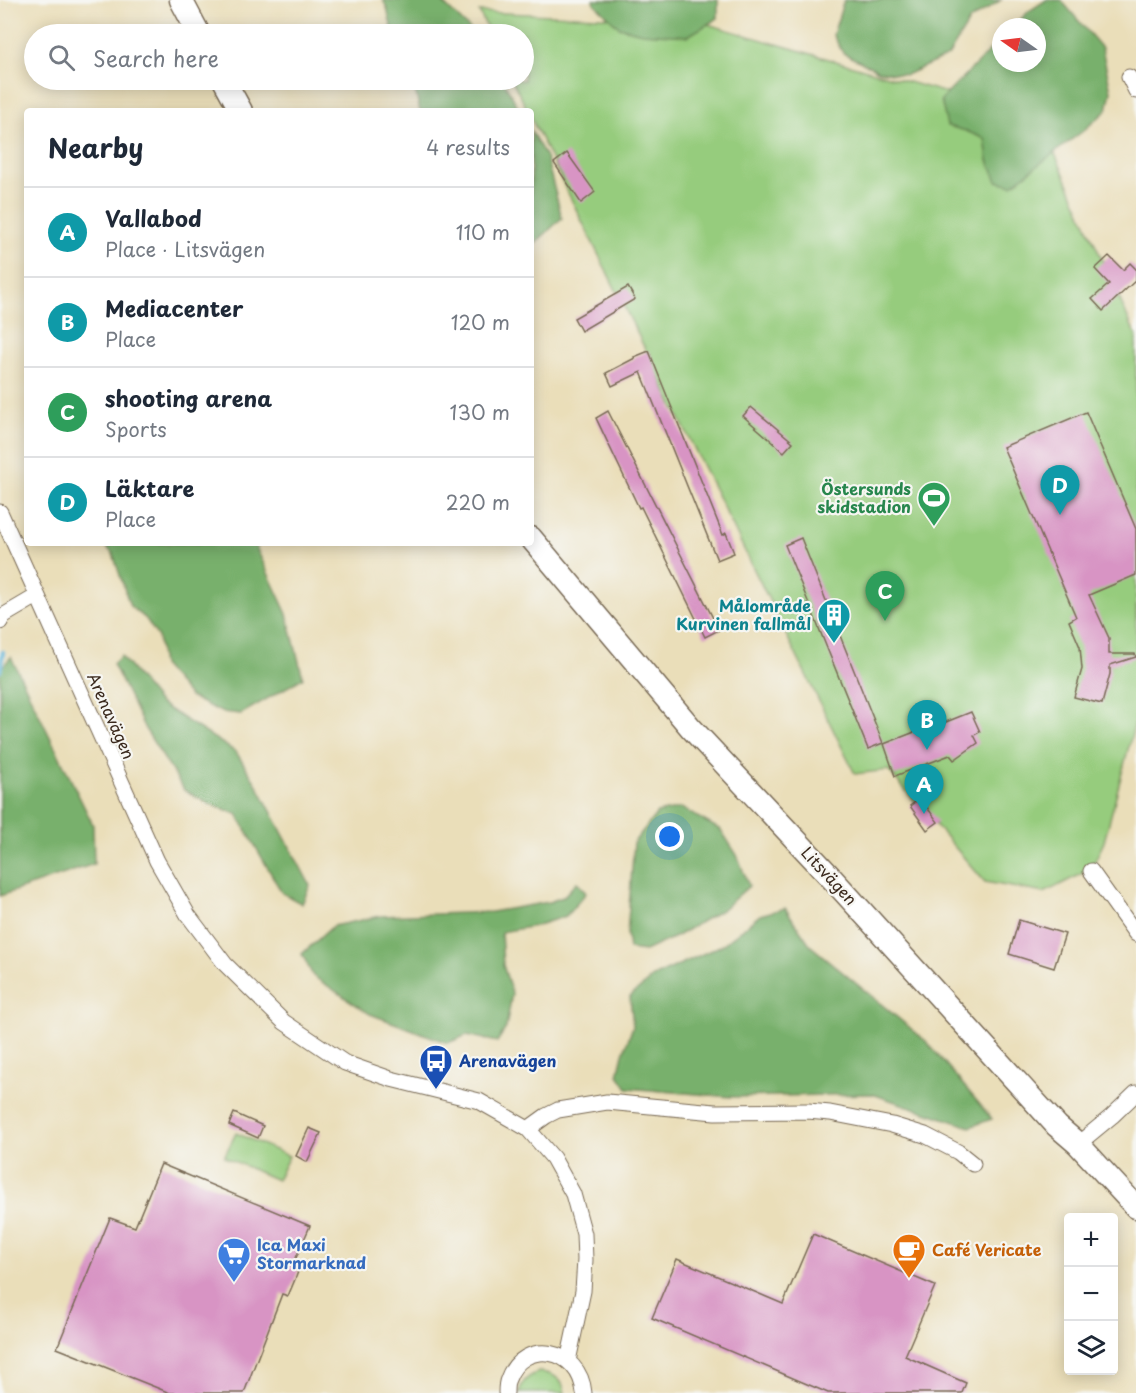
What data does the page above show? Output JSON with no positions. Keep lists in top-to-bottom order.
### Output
{
  "streets": {
    "main road": ["Litsvägen"],
    "street": ["Arenavägen"]
  },
  "places": {
    "sports": ["Östersunds skidstadion"],
    "building": ["Målområde Kurvinen fallmål"],
    "bus stop": ["Arenavägen"],
    "cafe": ["Café Vericate"],
    "supermarket": ["Ica Maxi Stormarknad"]
  },
  "north": "left",
  "page": {
    "search": "Search here",
    "heading": ["Nearby", "4 results"],
    "list": [
      {
        "mark": "A",
        "name": "Vallabod",
        "note": "Place · Litsvägen",
        "value": "110 m"
      },
      {
        "mark": "B",
        "name": "Mediacenter",
        "note": "Place",
        "value": "120 m"
      },
      {
        "mark": "C",
        "name": "shooting arena",
        "note": "Sports",
        "value": "130 m"
      },
      {
        "mark": "D",
        "name": "Läktare",
        "note": "Place",
        "value": "220 m"
      }
    ],
    "pins": [
      "D",
      "C",
      "B",
      "A"
    ],
    "map_buttons": ["+", "−"]
  }
}
